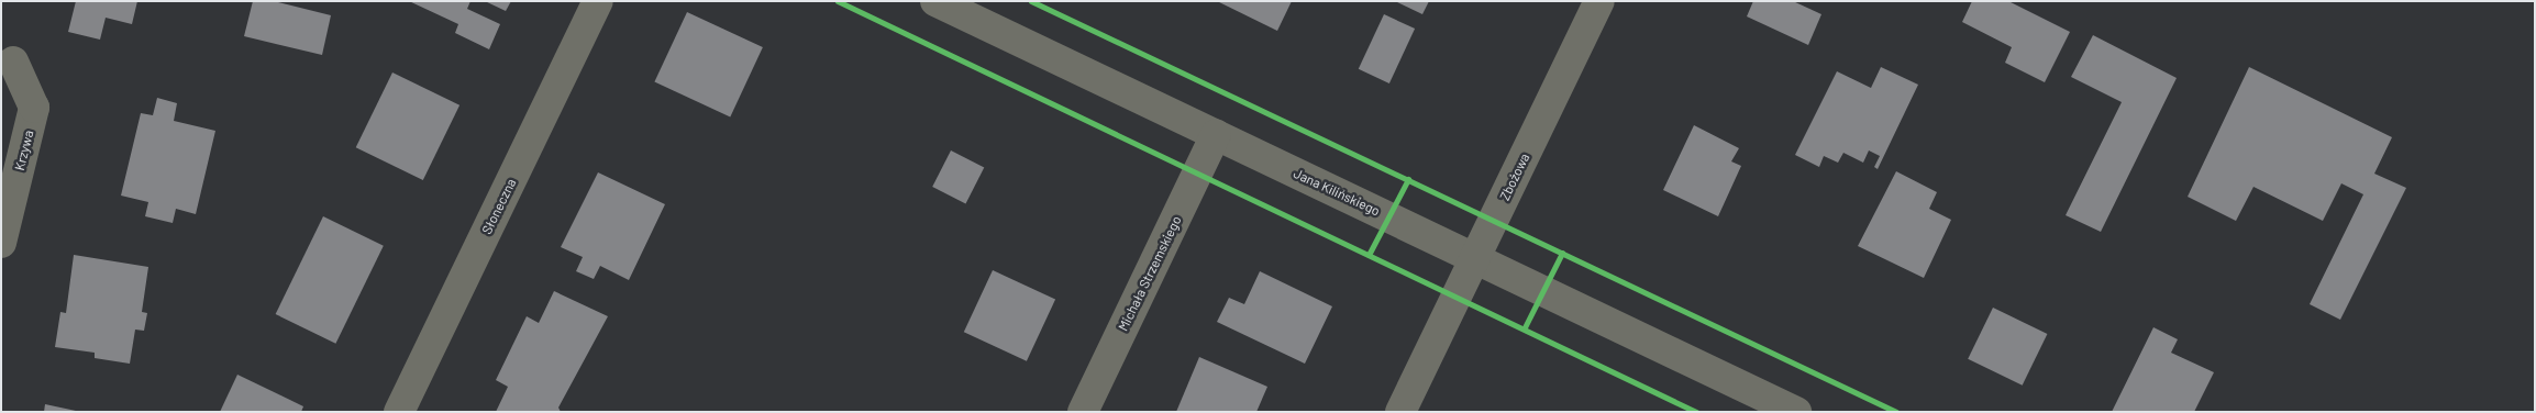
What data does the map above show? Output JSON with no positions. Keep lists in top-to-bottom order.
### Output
{
  "streets": {
    "street": [
      "Krzywa",
      "Zbożowa",
      "Jana Kilińskiego",
      "Słoneczna",
      "Michała Strzemskiego"
    ]
  },
  "crossings": [
    ["Zbożowa", "Jana Kilińskiego"],
    ["Jana Kilińskiego", "Michała Strzemskiego"]
  ]
}
